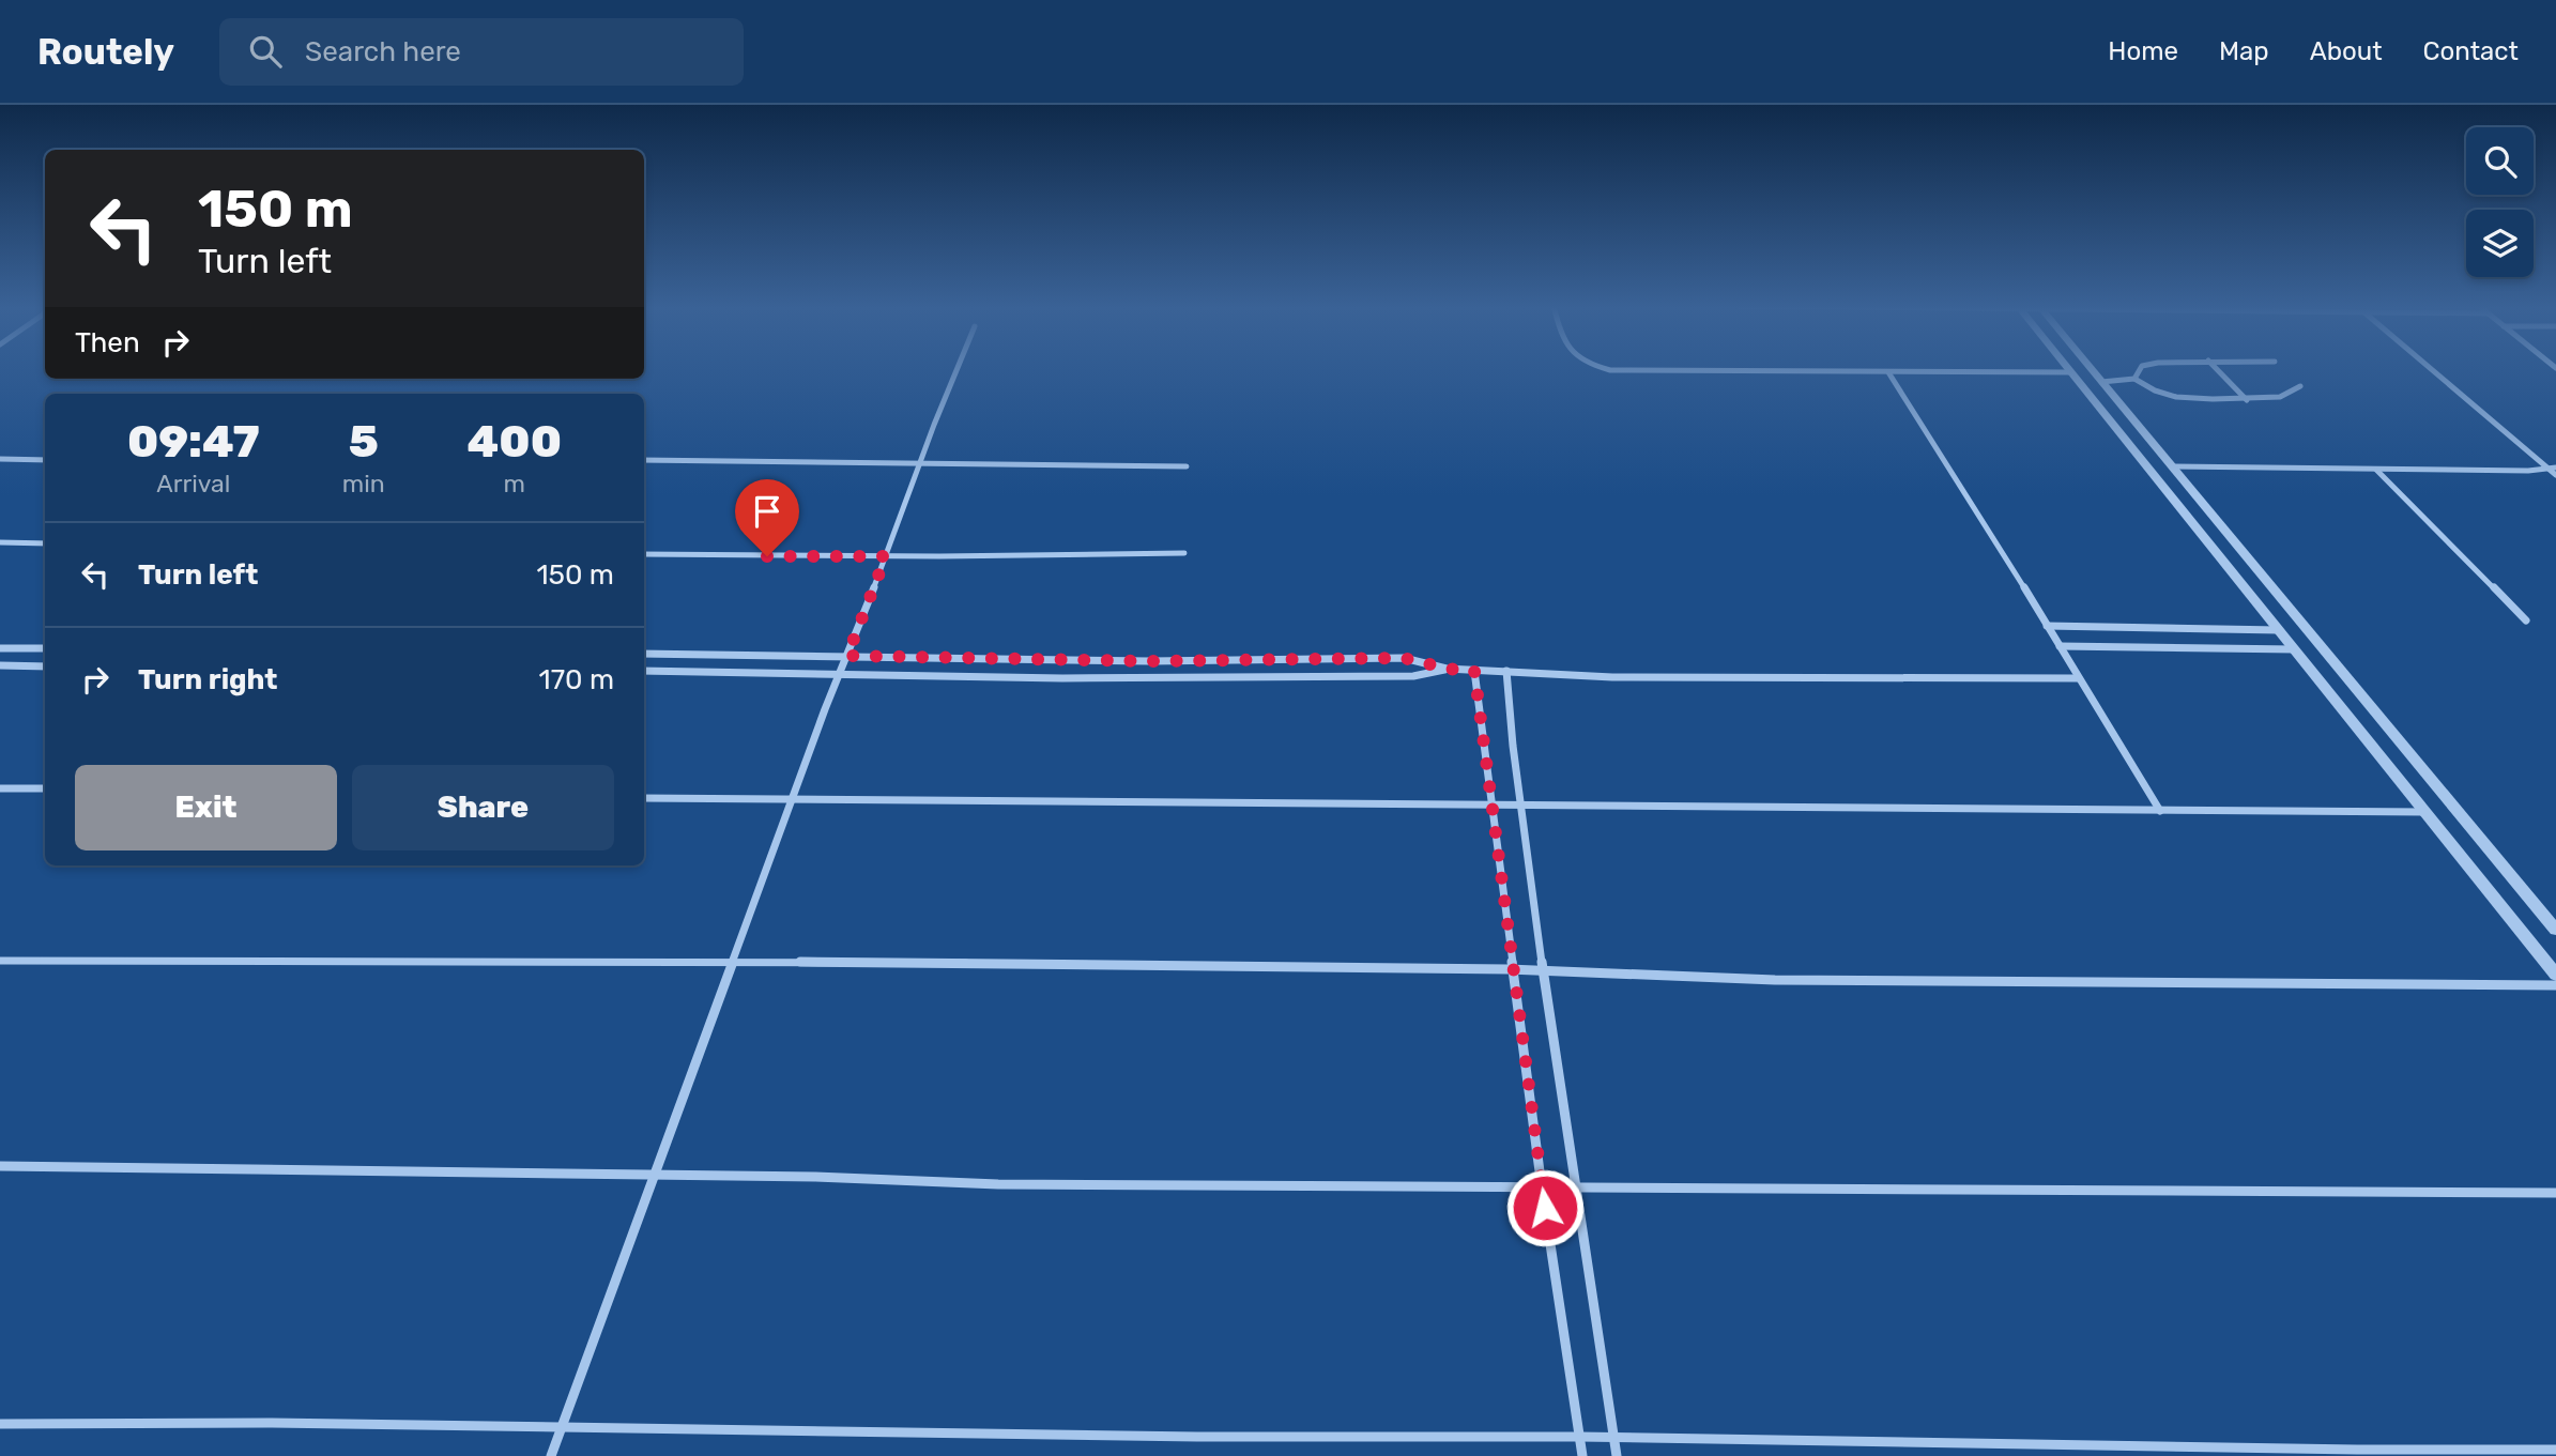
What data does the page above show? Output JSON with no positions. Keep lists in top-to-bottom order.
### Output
{
  "page": {
    "header": "Routely",
    "search": "Search here",
    "nav": [
      "Home",
      "Map",
      "About",
      "Contact"
    ],
    "turn": ["150 m", "Turn left"],
    "then": "Then",
    "eta": [
      "09:47",
      "Arrival",
      "5",
      "min",
      "400",
      "m"
    ],
    "list": [
      {
        "name": "Turn left",
        "value": "150 m"
      },
      {
        "name": "Turn right",
        "value": "170 m"
      }
    ],
    "buttons": ["Exit", "Share"]
  }
}
